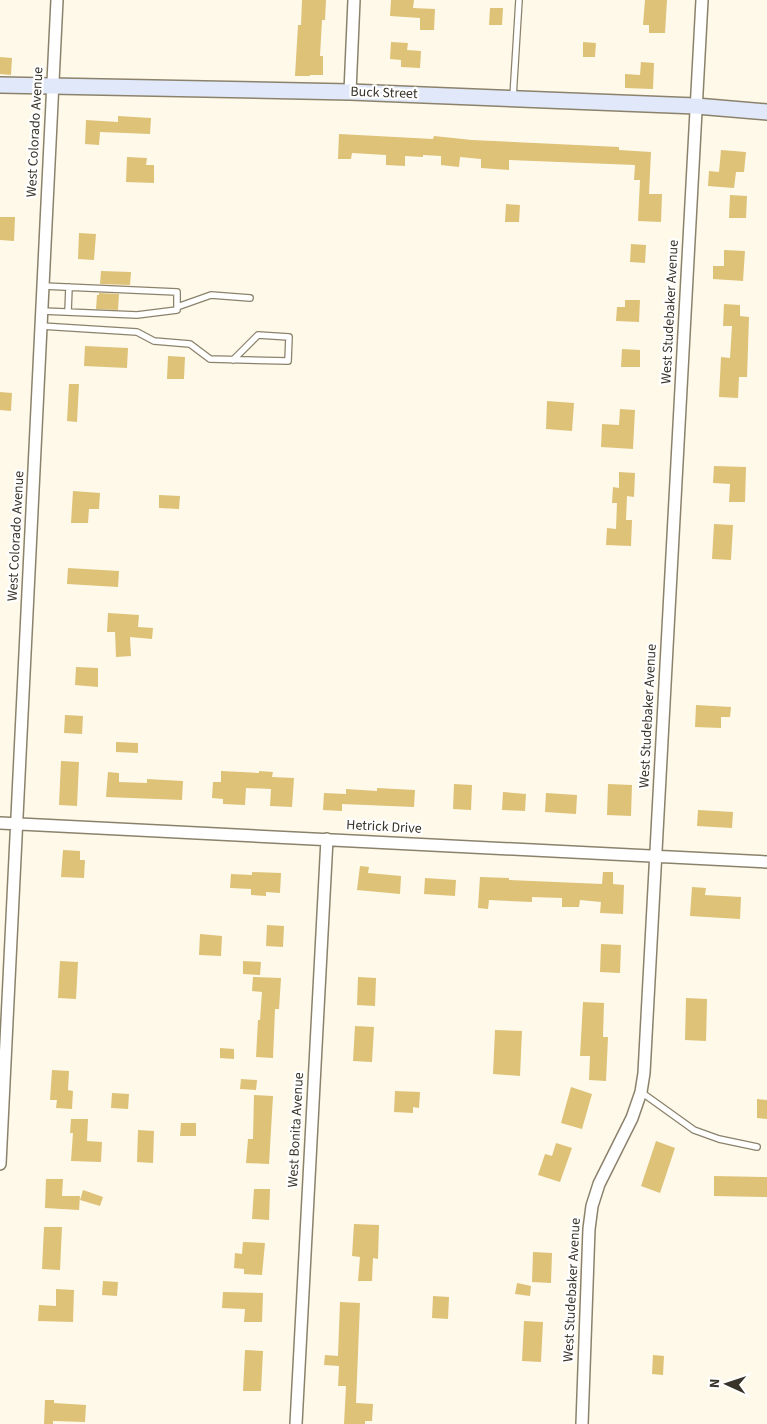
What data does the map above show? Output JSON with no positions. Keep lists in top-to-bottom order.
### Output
{
  "streets": {
    "street": [
      "Buck Street",
      "West Colorado Avenue",
      "West Studebaker Avenue",
      "Hetrick Drive",
      "West Bonita Avenue"
    ]
  },
  "crossings": [
    ["Buck Street", "West Colorado Avenue"],
    ["Buck Street", "West Studebaker Avenue"],
    ["West Colorado Avenue", "Hetrick Drive"],
    ["West Studebaker Avenue", "Hetrick Drive"],
    ["Hetrick Drive", "West Bonita Avenue"]
  ],
  "north": "left"
}
